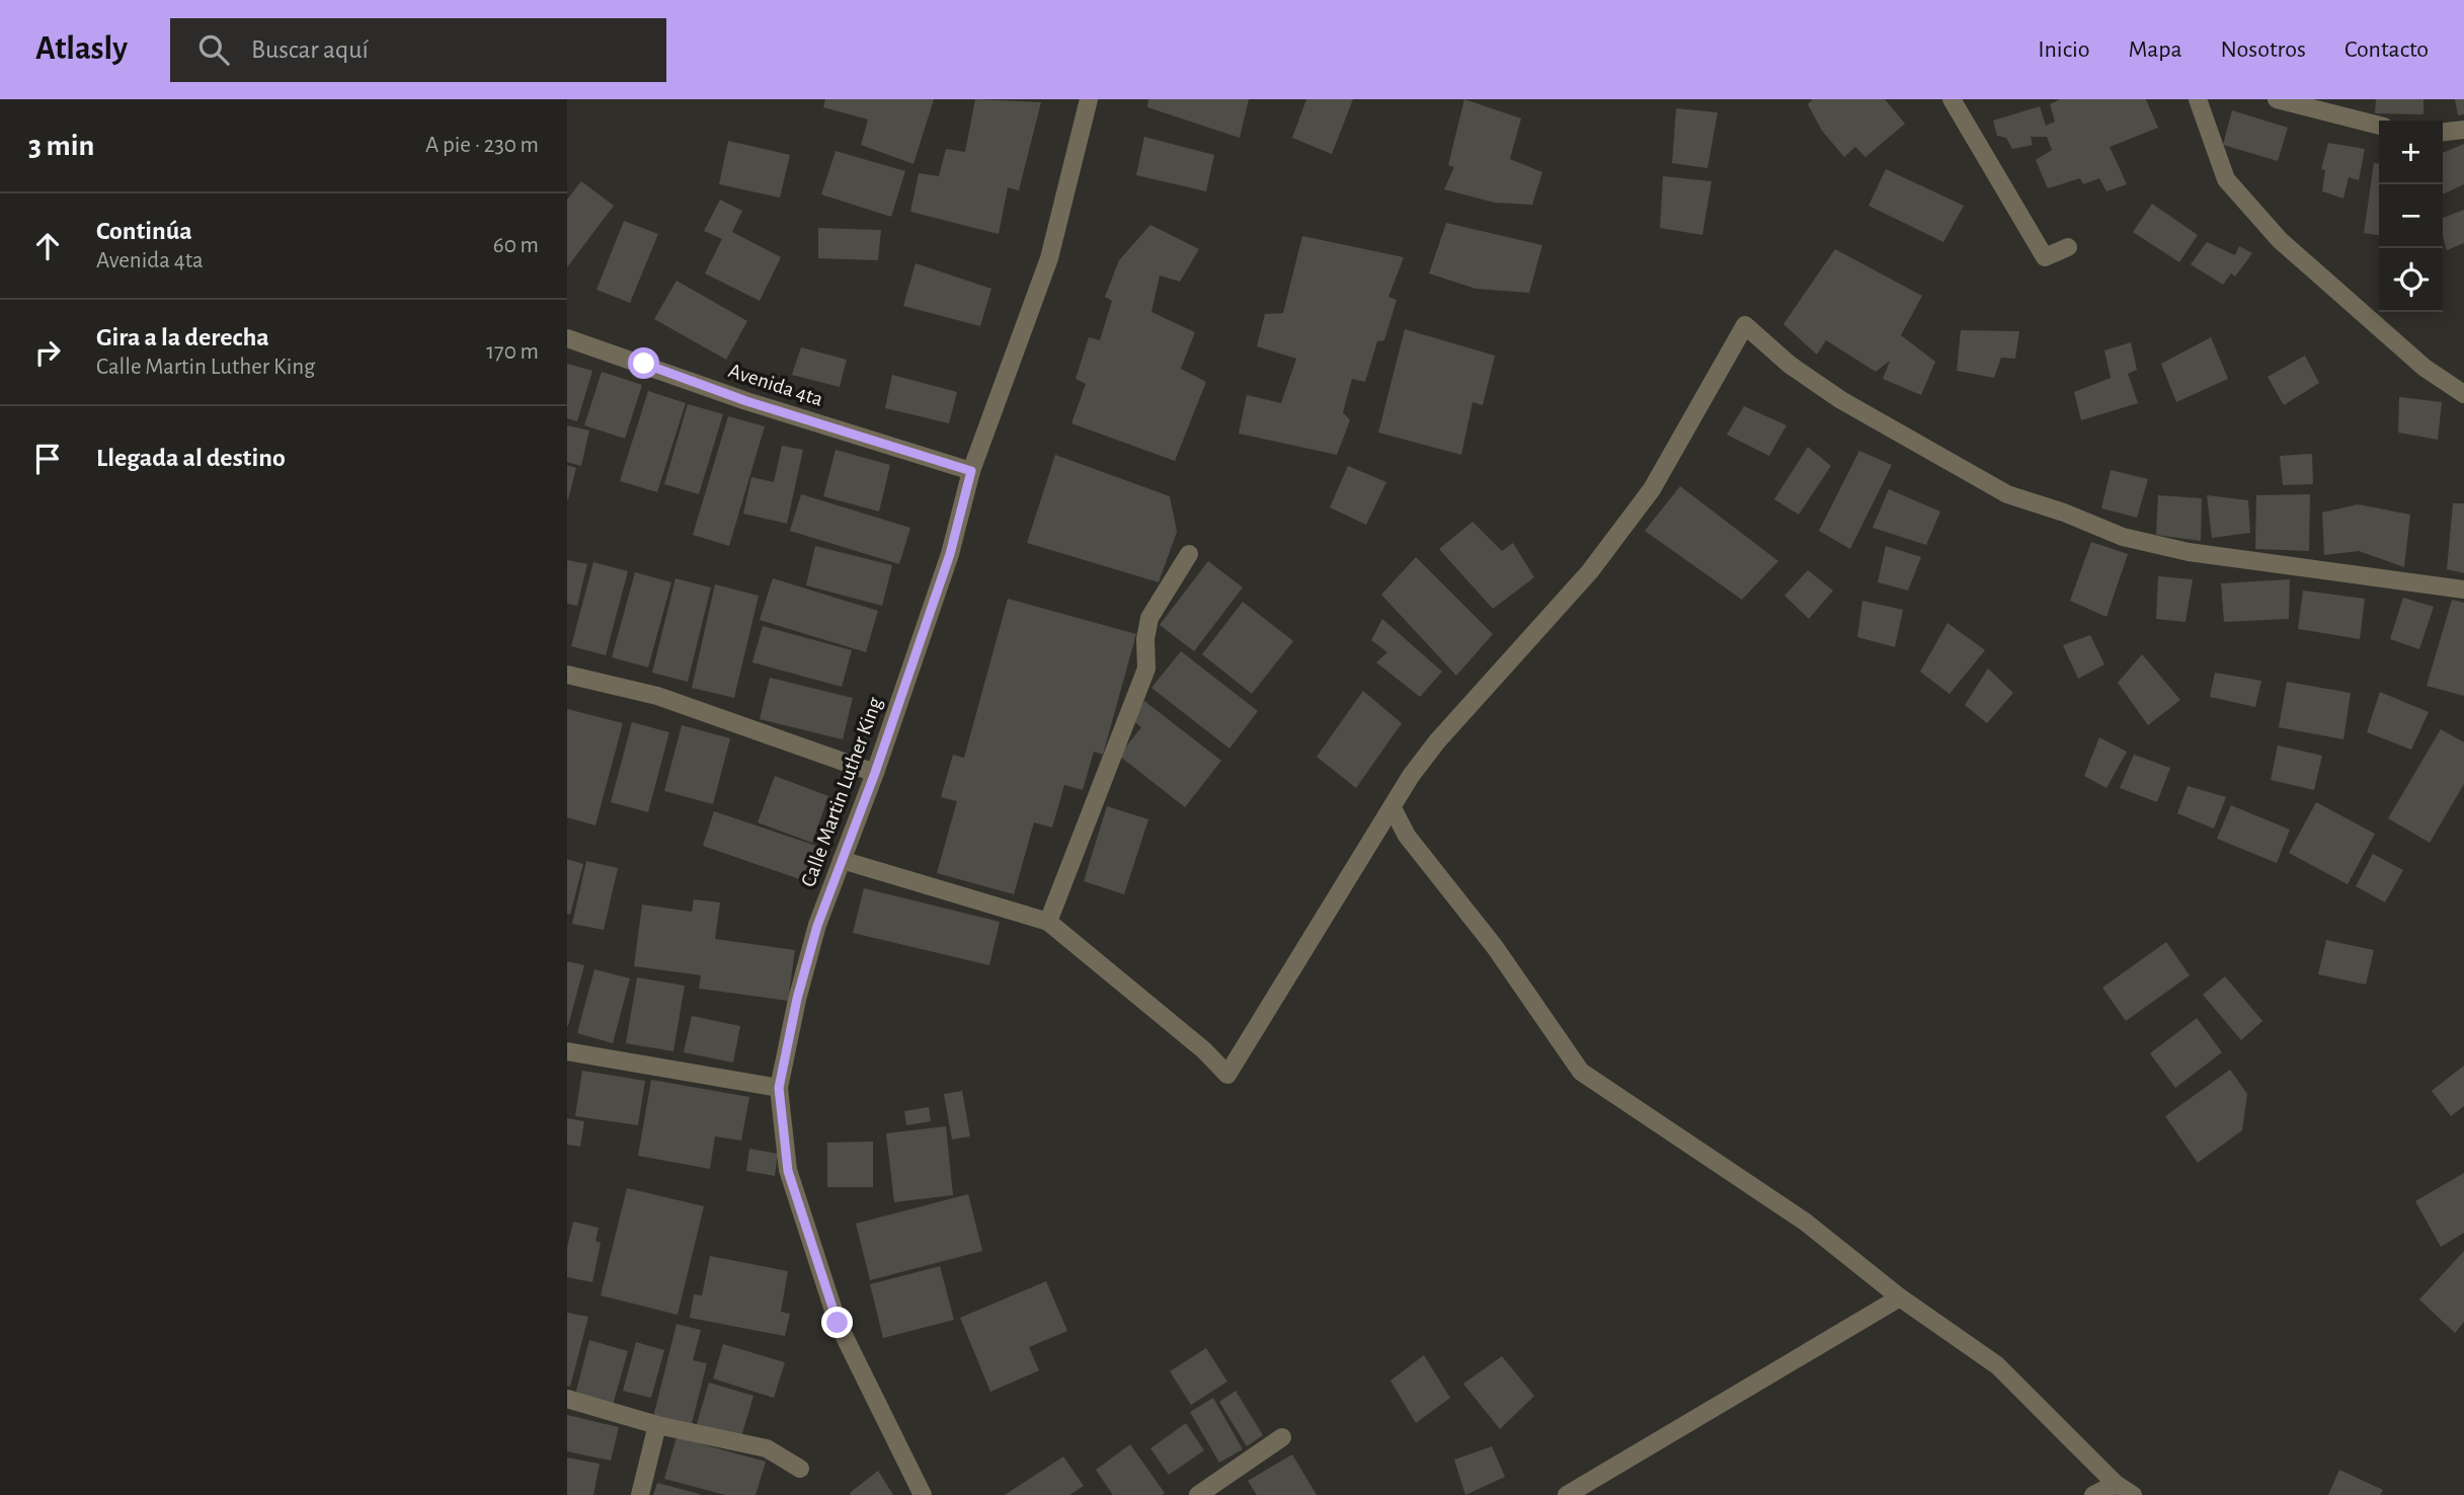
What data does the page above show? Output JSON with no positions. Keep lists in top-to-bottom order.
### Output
{
  "streets": {
    "street": ["Avenida 4ta", "Calle Martin Luther King"]
  },
  "crossings": [
    ["Avenida 4ta", "Calle Martin Luther King"]
  ],
  "page": {
    "header": "Atlasly",
    "search": "Buscar aquí",
    "nav": [
      "Inicio",
      "Mapa",
      "Nosotros",
      "Contacto"
    ],
    "heading": ["3 min", "A pie · 230 m"],
    "map_buttons": ["+", "−"],
    "list": [
      ["Continúa", "Avenida 4ta", "60 m"],
      ["Gira a la derecha", "Calle Martin Luther King", "170 m"],
      "Llegada al destino"
    ]
  }
}
